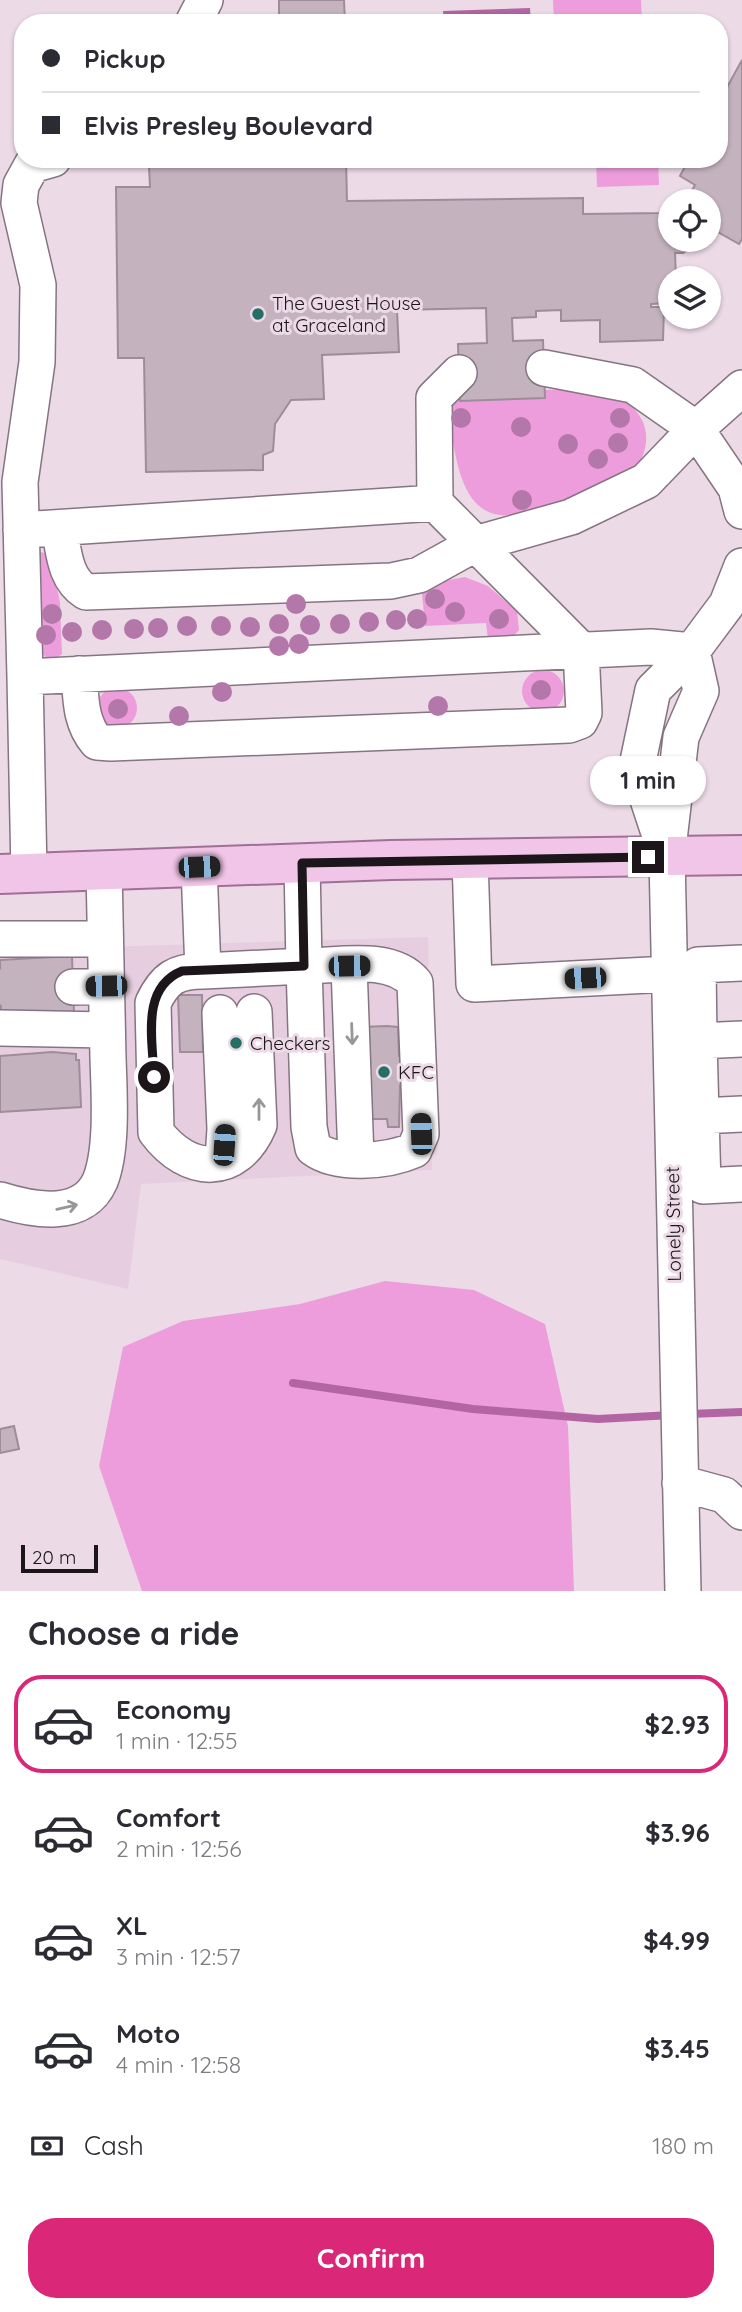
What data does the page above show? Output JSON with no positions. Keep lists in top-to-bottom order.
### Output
{
  "streets": {
    "street": ["Lonely Street"]
  },
  "places": ["The Guest House at Graceland", "Checkers", "KFC"],
  "scale_bar": "20 m",
  "page": {
    "banner": ["Pickup", "Elvis Presley Boulevard"],
    "bubble": "1 min",
    "scale": "20 m",
    "heading": "Choose a ride",
    "list": [
      {
        "name": "Economy",
        "note": "1 min · 12:55",
        "value": "$2.93"
      },
      {
        "name": "Comfort",
        "note": "2 min · 12:56",
        "value": "$3.96"
      },
      {
        "name": "XL",
        "note": "3 min · 12:57",
        "value": "$4.99"
      },
      {
        "name": "Moto",
        "note": "4 min · 12:58",
        "value": "$3.45"
      }
    ],
    "pay": ["Cash", "180 m"],
    "buttons": "Confirm"
  }
}
